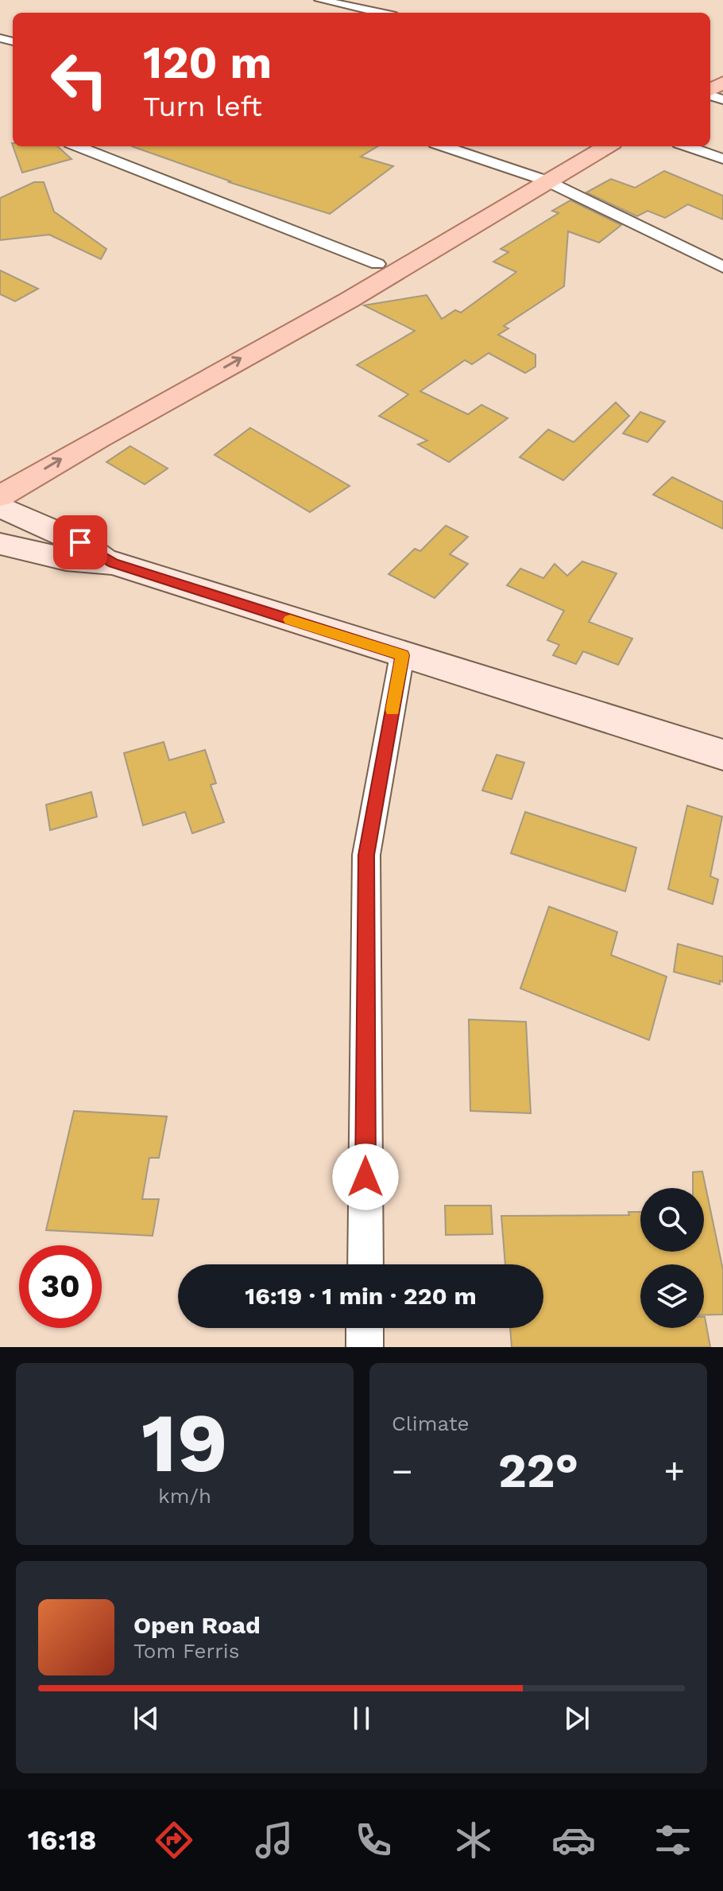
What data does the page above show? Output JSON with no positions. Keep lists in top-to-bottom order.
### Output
{
  "page": {
    "turn": ["120 m", "Turn left"],
    "limit": "30",
    "trip": "16:19 · 1 min · 220 m",
    "tile": [
      ["19", "km/h"],
      "Climate"
    ],
    "heat": ["−", "22°", "+"],
    "song": ["Open Road", "Tom Ferris"],
    "tabs": "16:18"
  }
}
